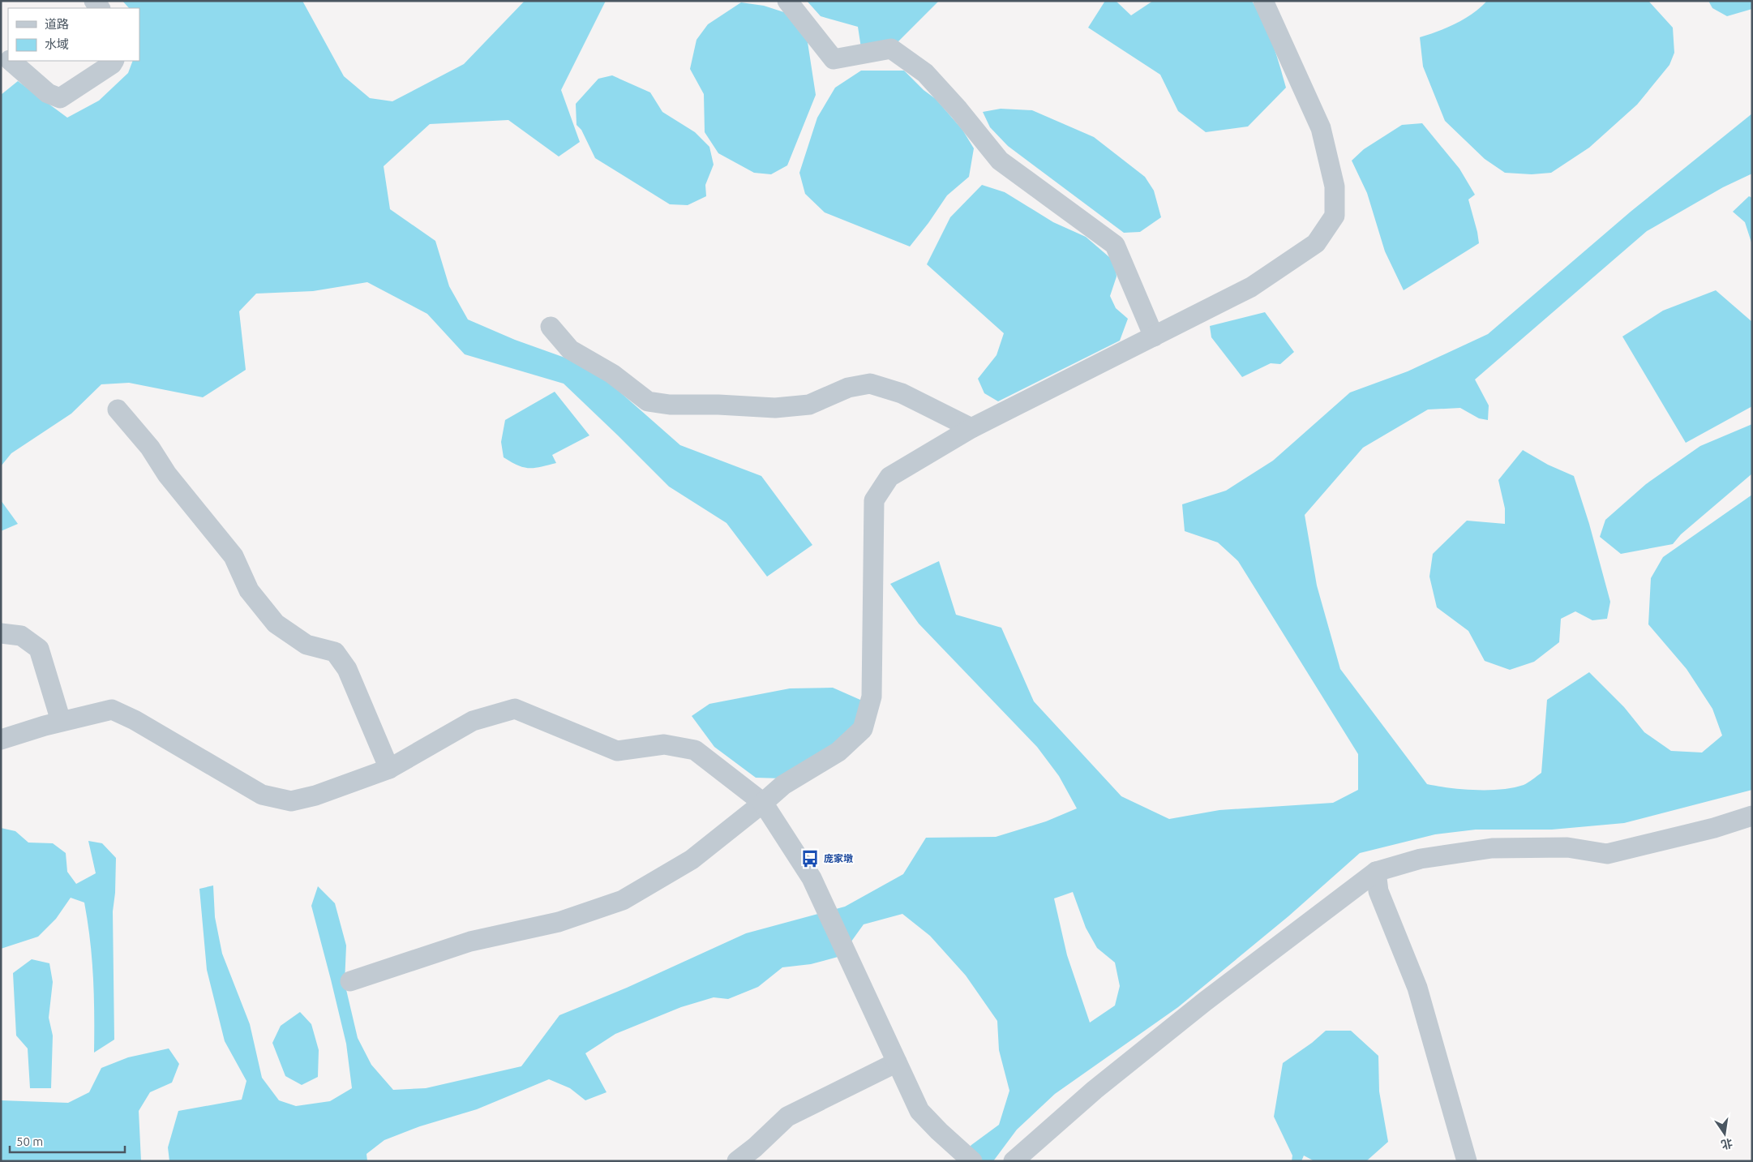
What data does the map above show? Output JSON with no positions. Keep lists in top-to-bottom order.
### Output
{
  "places": {
    "bus stop": ["庞家墩"]
  },
  "legend": ["道路", "水域"],
  "scale_bar": "50 m",
  "north": "bottom"
}
